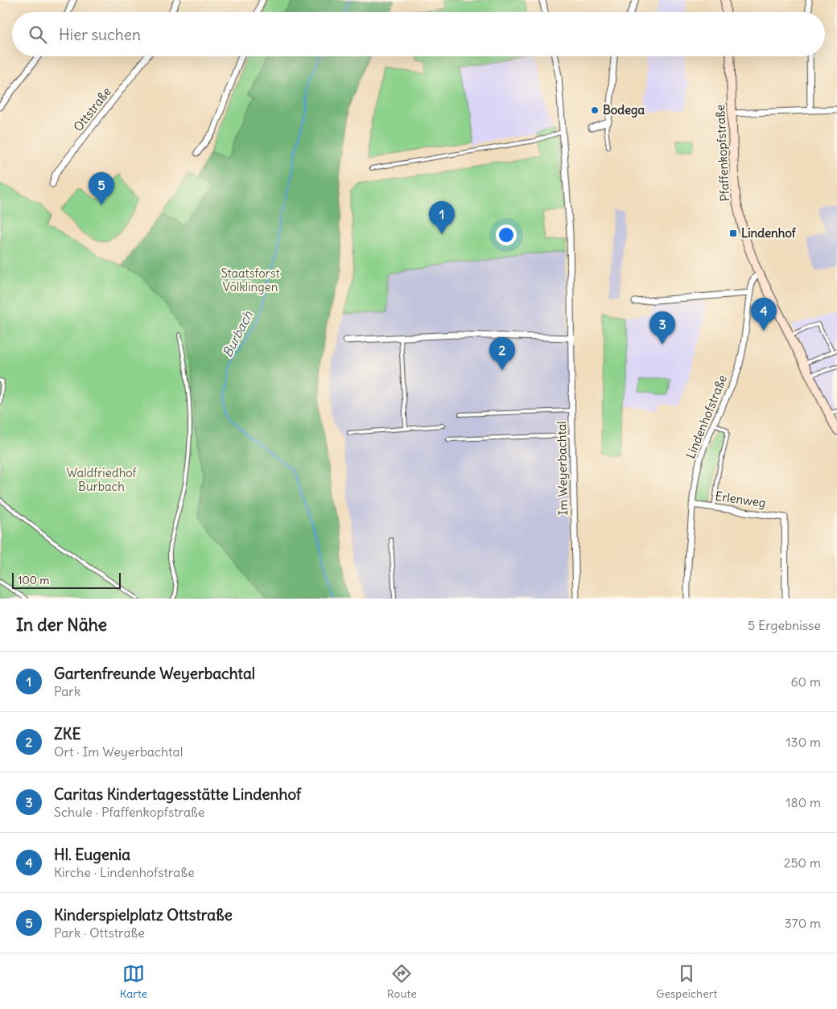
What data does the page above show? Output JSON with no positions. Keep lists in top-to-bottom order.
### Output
{
  "streets": {
    "street": [
      "Ottstraße",
      "Pfaffenkopfstraße",
      "Lindenhofstraße",
      "Im Weyerbachtal",
      "Erlenweg"
    ]
  },
  "crossings": [
    ["Lindenhofstraße", "Erlenweg"]
  ],
  "water": ["Burbach"],
  "parks": ["Staatsforst Völklingen", "Waldfriedhof Burbach"],
  "places": {
    "other": ["Bodega"],
    "transit": ["Lindenhof"]
  },
  "scale_bar": "100 m",
  "page": {
    "search": "Hier suchen",
    "pins": [
      "5",
      "1",
      "4",
      "3",
      "2"
    ],
    "scale": "100 m",
    "heading": ["In der Nähe", "5 Ergebnisse"],
    "list": [
      {
        "mark": "1",
        "name": "Gartenfreunde Weyerbachtal",
        "note": "Park",
        "value": "60 m"
      },
      {
        "mark": "2",
        "name": "ZKE",
        "note": "Ort · Im Weyerbachtal",
        "value": "130 m"
      },
      {
        "mark": "3",
        "name": "Caritas Kindertagesstätte Lindenhof",
        "note": "Schule · Pfaffenkopfstraße",
        "value": "180 m"
      },
      {
        "mark": "4",
        "name": "Hl. Eugenia",
        "note": "Kirche · Lindenhofstraße",
        "value": "250 m"
      },
      {
        "mark": "5",
        "name": "Kinderspielplatz Ottstraße",
        "note": "Park · Ottstraße",
        "value": "370 m"
      }
    ],
    "nav": ["Karte", "Route", "Gespeichert"]
  }
}
